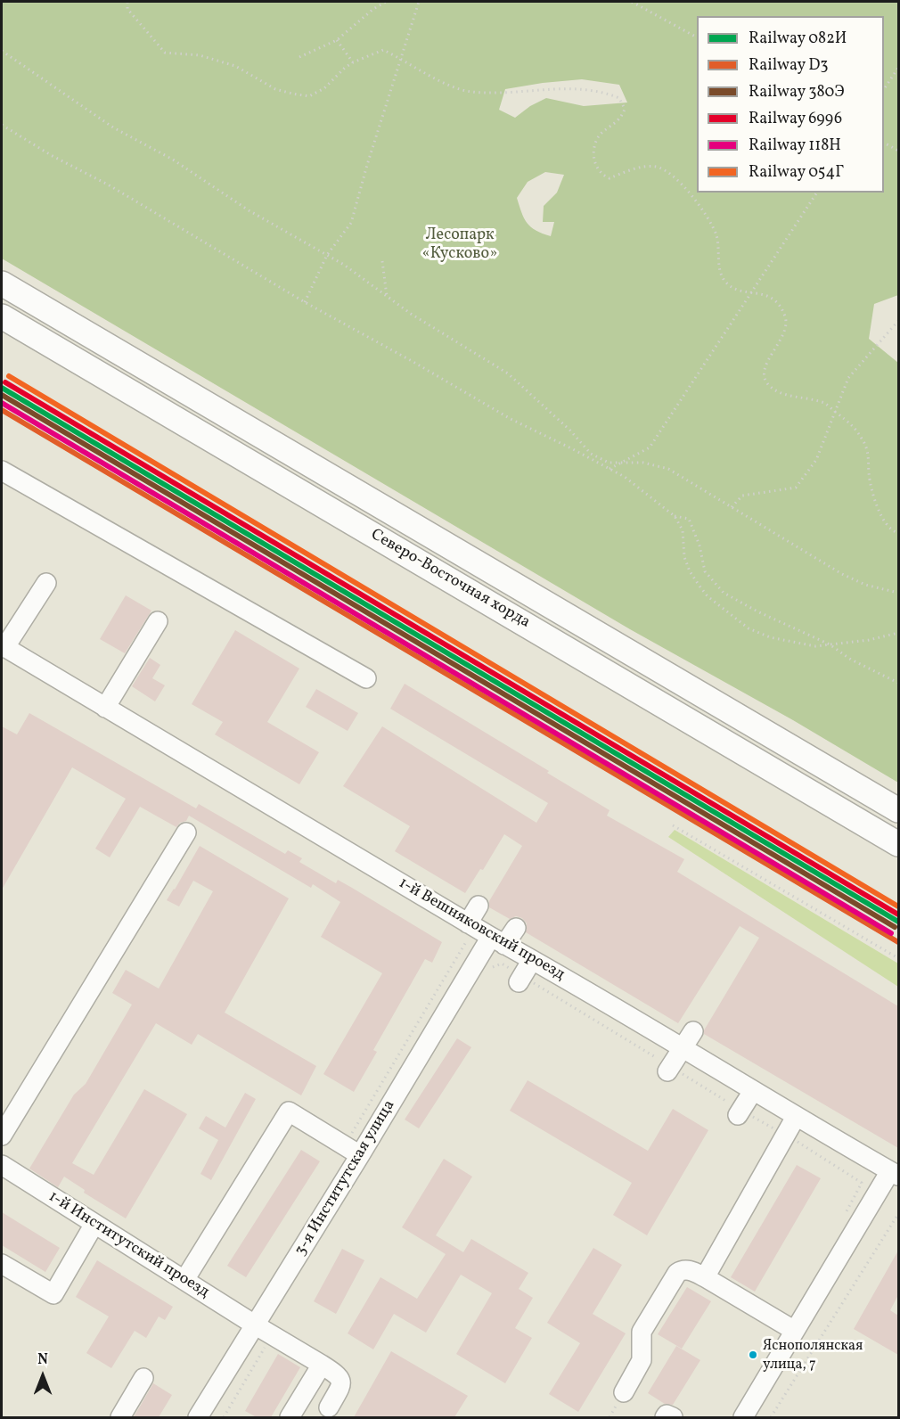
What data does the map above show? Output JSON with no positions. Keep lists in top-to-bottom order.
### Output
{
  "streets": {
    "main road": ["Северо-Восточная хорда"],
    "street": ["1-й Вешняковский проезд", "3-я Институтская улица", "1-й Институтский проезд"]
  },
  "crossings": [
    ["1-й Вешняковский проезд", "3-я Институтская улица"],
    ["3-я Институтская улица", "1-й Институтский проезд"]
  ],
  "parks": ["Лесопарк «Кусково»"],
  "places": ["Яснополянская улица, 7"],
  "lines": [
    "rail line 054Г",
    "rail line 6996",
    "rail line 082И",
    "rail line 380Э",
    "rail line 118Н",
    "rail line D3"
  ],
  "legend": [
    "Railway 082И",
    "Railway D3",
    "Railway 380Э",
    "Railway 6996",
    "Railway 118Н",
    "Railway 054Г"
  ],
  "north": "top"
}
